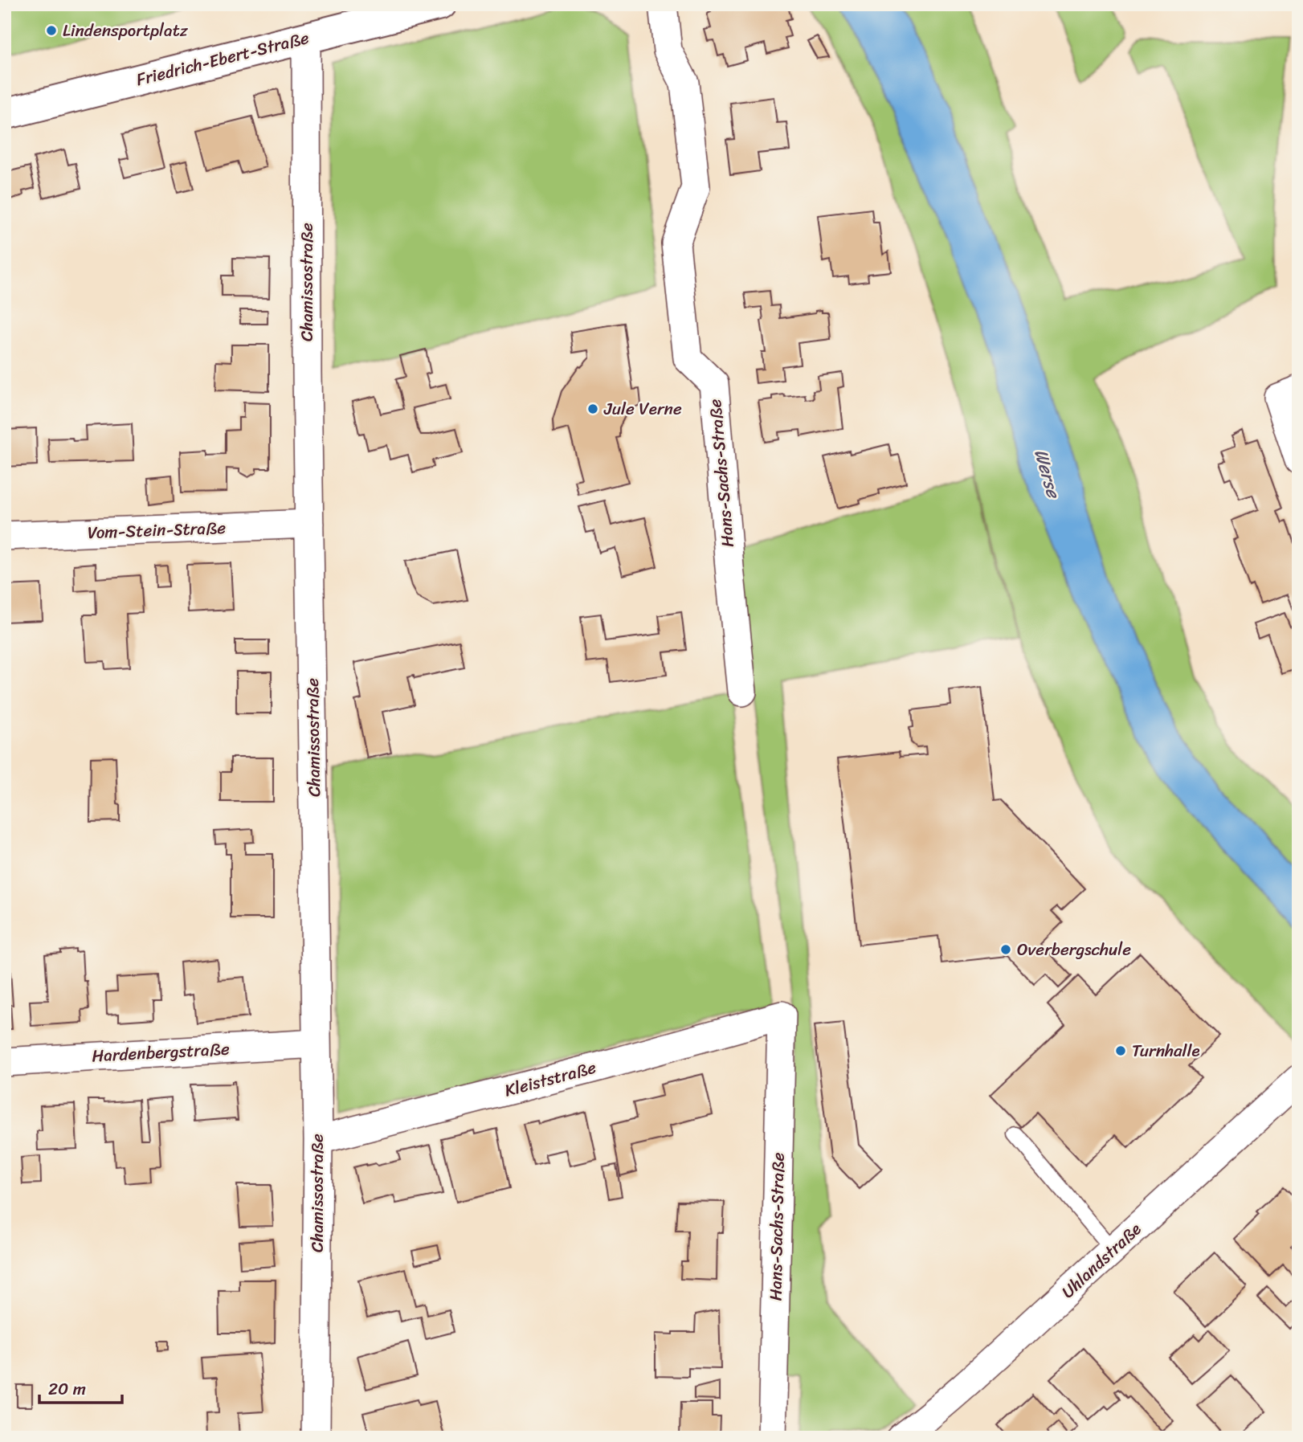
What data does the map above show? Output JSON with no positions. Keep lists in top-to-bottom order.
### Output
{
  "streets": {
    "street": [
      "Friedrich-Ebert-Straße",
      "Chamissostraße",
      "Hans-Sachs-Straße",
      "Vom-Stein-Straße",
      "Hardenbergstraße",
      "Kleiststraße",
      "Uhlandstraße"
    ]
  },
  "crossings": [
    ["Friedrich-Ebert-Straße", "Chamissostraße"],
    ["Chamissostraße", "Vom-Stein-Straße"],
    ["Chamissostraße", "Hardenbergstraße"],
    ["Chamissostraße", "Kleiststraße"],
    ["Hans-Sachs-Straße", "Kleiststraße"]
  ],
  "water": ["Werse"],
  "places": [
    "Lindensportplatz",
    "Jule Verne",
    "Overbergschule",
    "Turnhalle"
  ],
  "scale_bar": "20 m"
}
